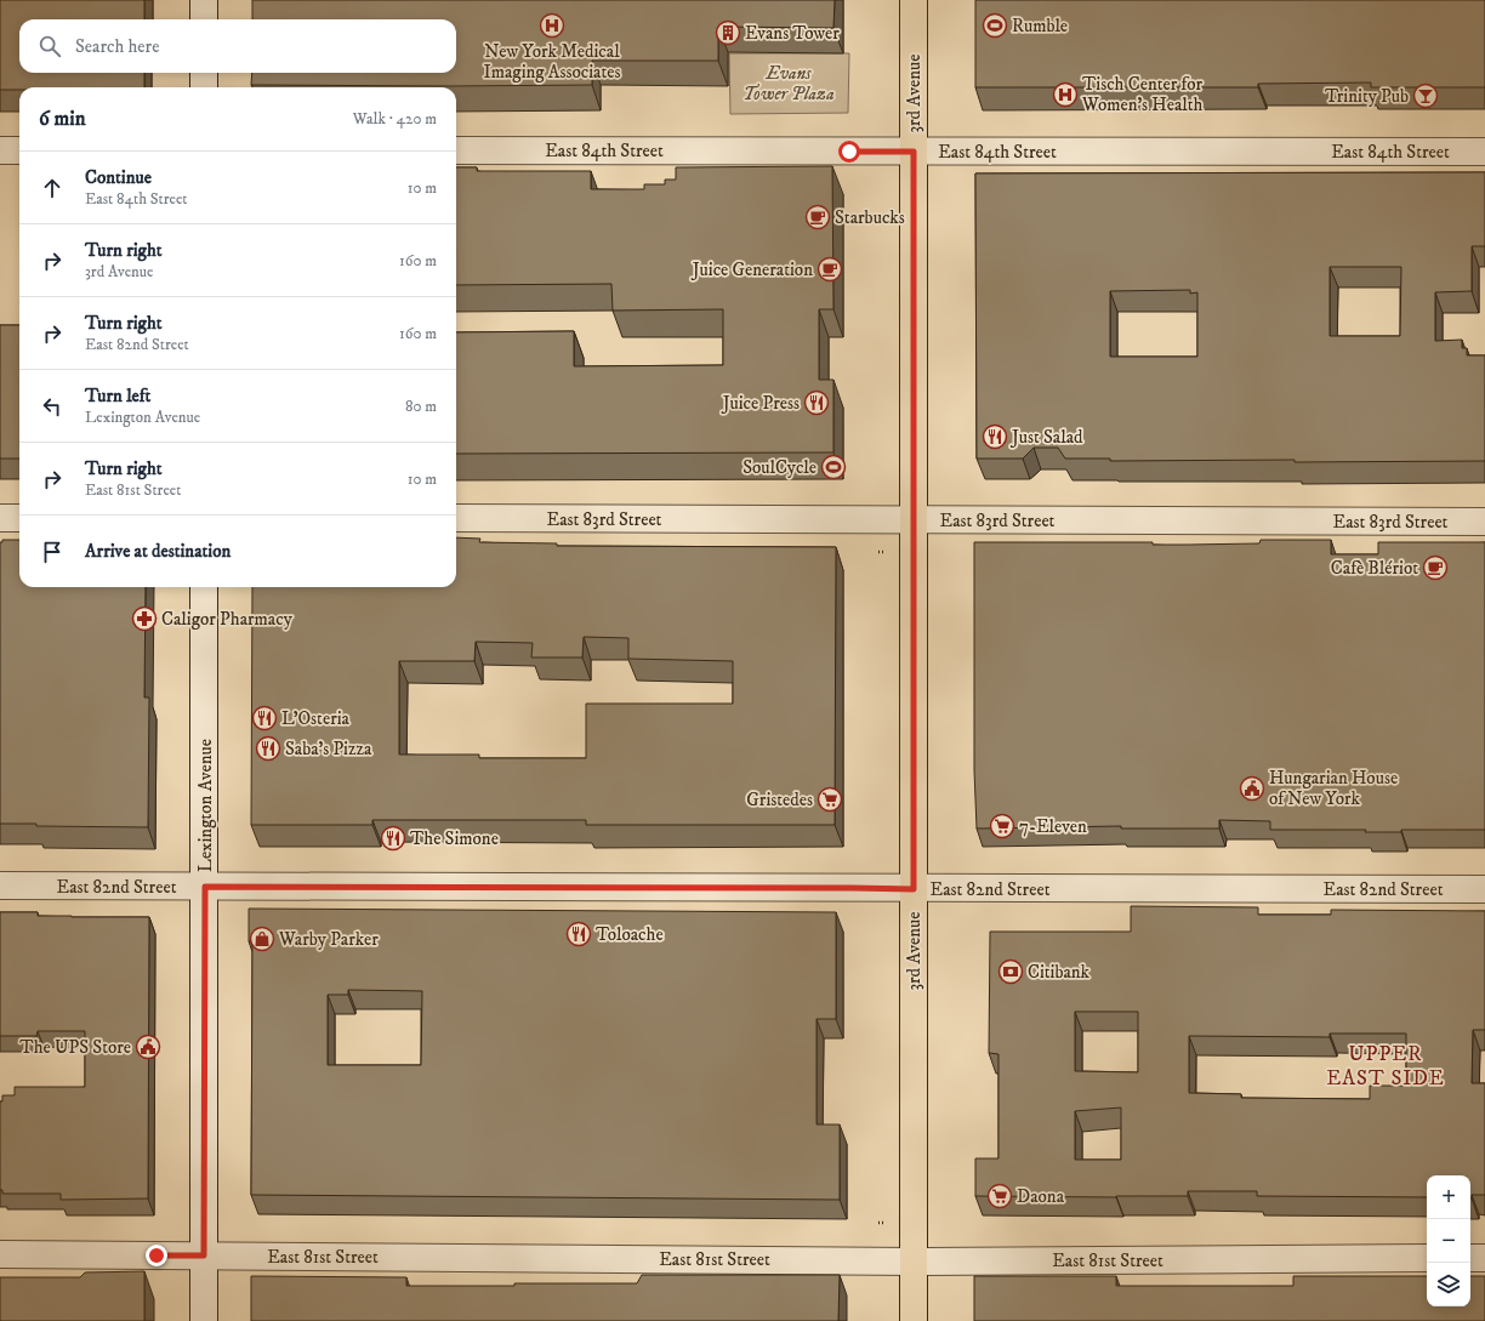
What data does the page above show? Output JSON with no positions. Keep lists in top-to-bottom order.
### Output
{
  "streets": {
    "main road": ["3rd Avenue"],
    "street": [
      "East 84th Street",
      "East 83rd Street",
      "Lexington Avenue",
      "East 82nd Street",
      "East 81st Street"
    ]
  },
  "crossings": [
    ["3rd Avenue", "East 84th Street"],
    ["3rd Avenue", "East 83rd Street"],
    ["3rd Avenue", "East 82nd Street"],
    ["3rd Avenue", "East 81st Street"],
    ["Lexington Avenue", "East 82nd Street"],
    ["Lexington Avenue", "East 81st Street"]
  ],
  "districts": ["UPPER EAST SIDE"],
  "parks": ["Evans Tower Plaza"],
  "places": {
    "hospital": ["New York Medical Imaging Associates", "Tisch Center for Women's Health"],
    "sports": ["Rumble", "SoulCycle"],
    "building": ["Evans Tower"],
    "bar": ["Trinity Pub"],
    "cafe": ["Starbucks", "Juice Generation", "Cafè Blériot"],
    "restaurant": [
      "Juice Press",
      "Just Salad",
      "L'Osteria",
      "Saba's Pizza",
      "The Simone",
      "Toloache"
    ],
    "pharmacy": ["Caligor Pharmacy"],
    "public building": ["Hungarian House of New York", "The UPS Store"],
    "supermarket": ["Gristedes", "7-Eleven", "Daona"],
    "shop": ["Warby Parker"],
    "bank": ["Citibank"]
  },
  "page": {
    "search": "Search here",
    "heading": ["6 min", "Walk · 420 m"],
    "list": [
      ["Continue", "East 84th Street", "10 m"],
      ["Turn right", "3rd Avenue", "160 m"],
      ["Turn right", "East 82nd Street", "160 m"],
      ["Turn left", "Lexington Avenue", "80 m"],
      ["Turn right", "East 81st Street", "10 m"],
      "Arrive at destination"
    ],
    "map_buttons": ["+", "−"]
  }
}
